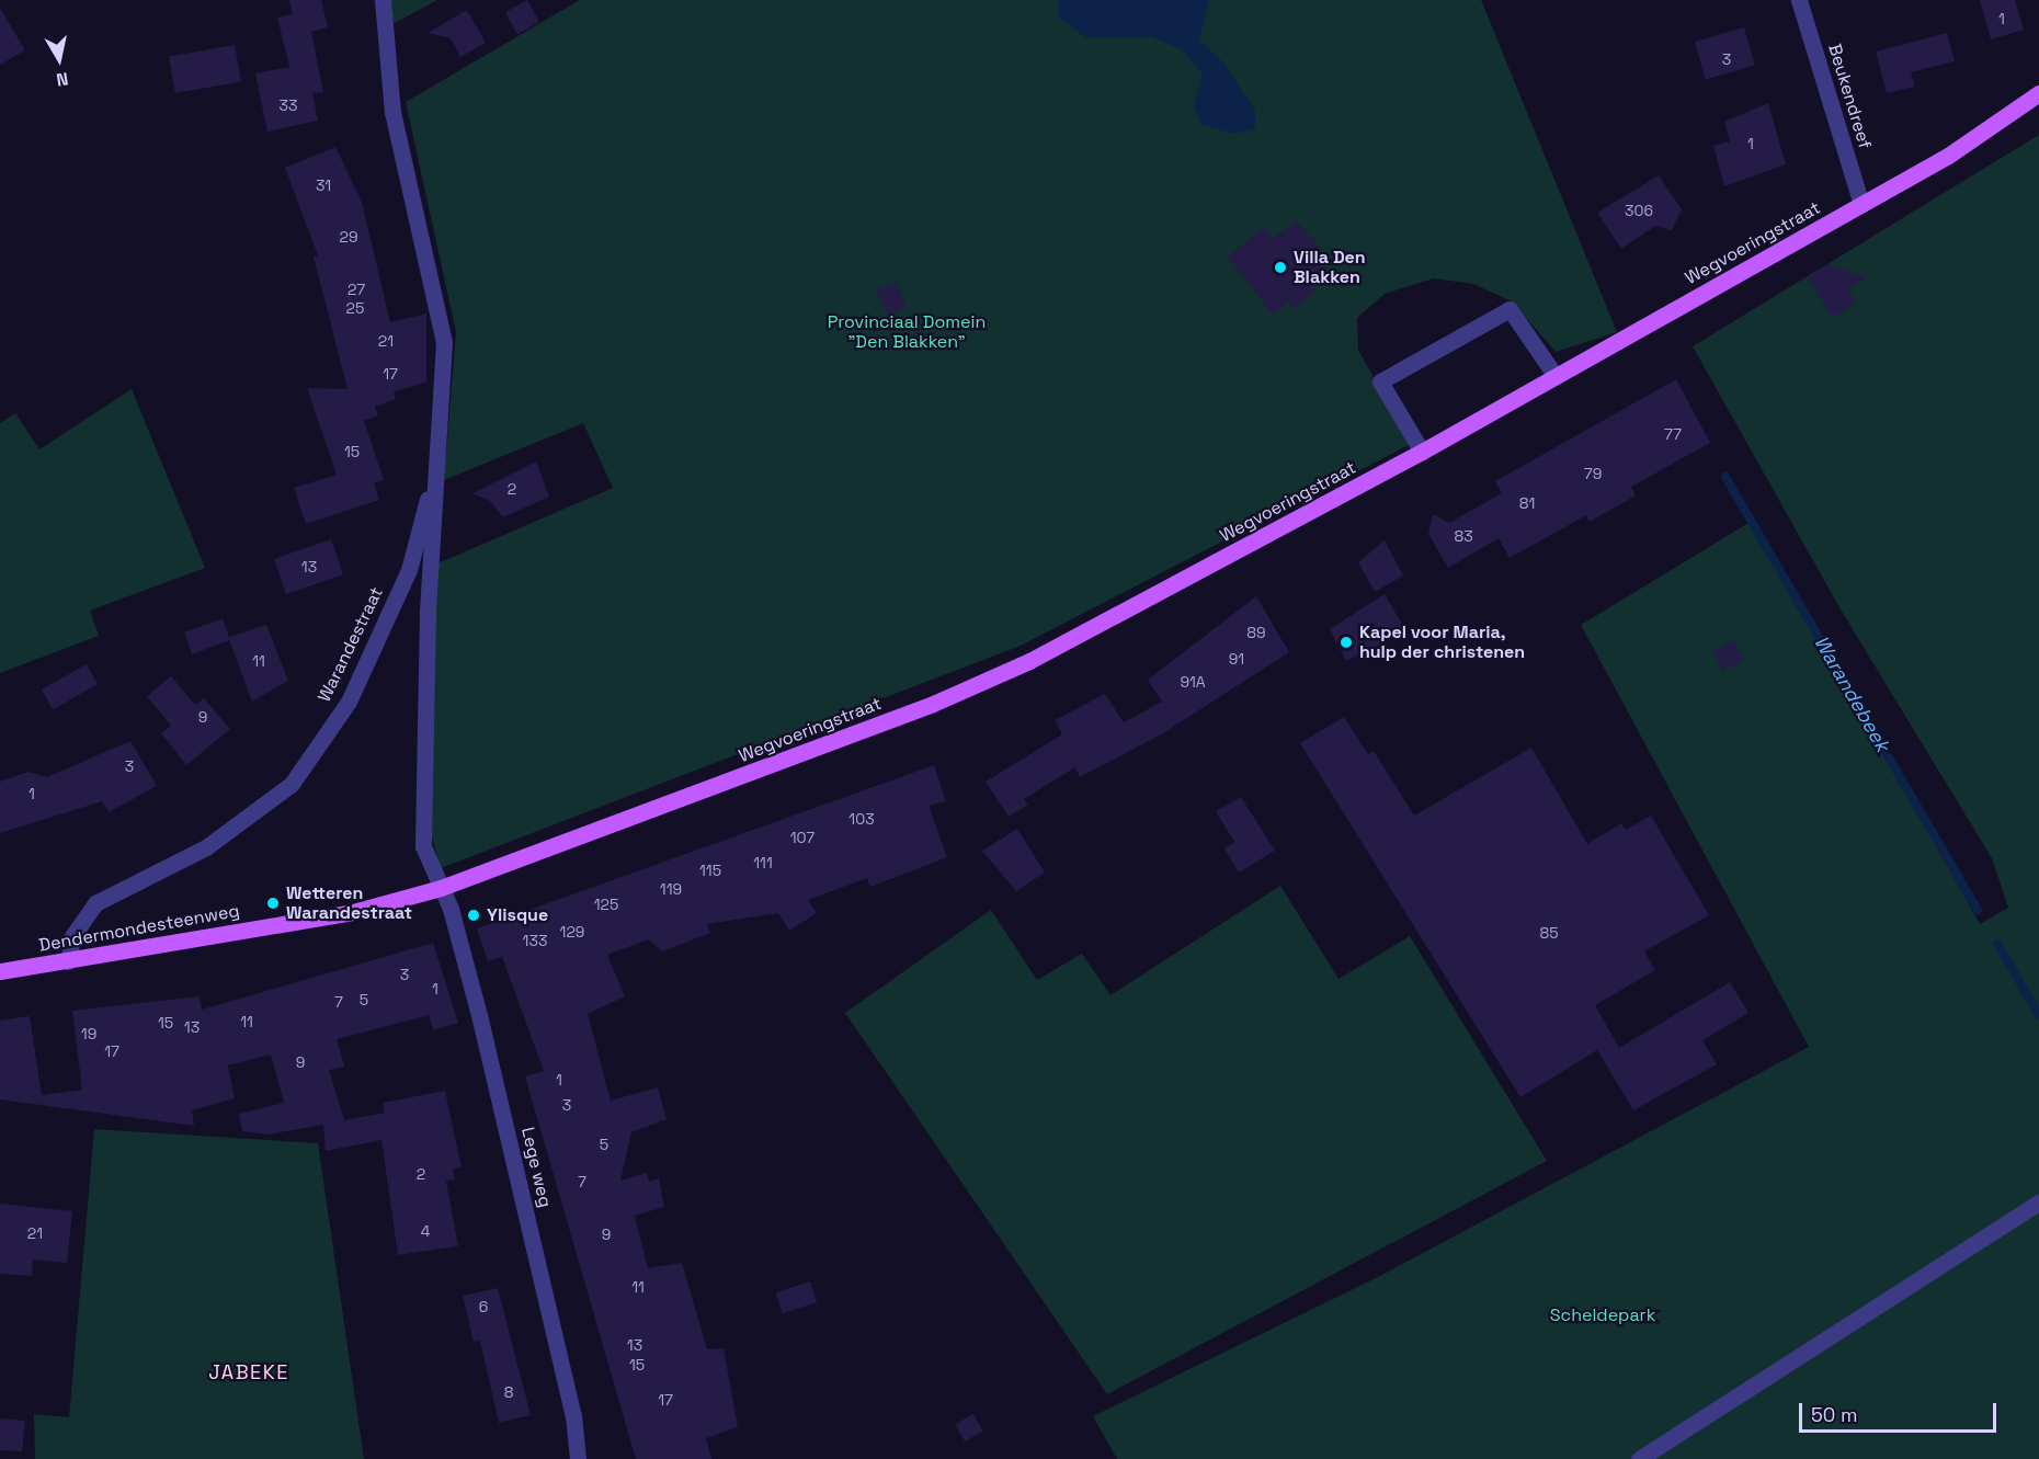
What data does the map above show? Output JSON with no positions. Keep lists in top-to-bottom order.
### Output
{
  "streets": {
    "main road": ["Wegvoeringstraat", "Dendermondesteenweg"],
    "street": ["Beukendreef", "Warandestraat", "Lege weg"]
  },
  "crossings": [
    ["Beukendreef", "Wegvoeringstraat"],
    ["Wegvoeringstraat", "Dendermondesteenweg"],
    ["Warandestraat", "Dendermondesteenweg"],
    ["Warandestraat", "Lege weg"],
    ["Dendermondesteenweg", "Lege weg"]
  ],
  "districts": ["JABEKE"],
  "water": ["Warandebeek"],
  "parks": ["Provinciaal Domein \"Den Blakken\"", "Scheldepark"],
  "places": [
    "Villa Den Blakken",
    "Kapel voor Maria, hulp der christenen",
    "Wetteren Warandestraat",
    "Ylisque"
  ],
  "house_numbers": [
    "1",
    "3",
    "33",
    "1",
    "31",
    "306",
    "29",
    "27",
    "25",
    "21",
    "17",
    "77",
    "15",
    "79",
    "2",
    "81",
    "83",
    "13",
    "89",
    "91",
    "11",
    "91A",
    "9",
    "3",
    "1",
    "103",
    "107",
    "111",
    "115",
    "119",
    "125",
    "129",
    "85",
    "133",
    "3",
    "1",
    "5",
    "7",
    "11",
    "15",
    "13",
    "19",
    "17",
    "9",
    "1",
    "3",
    "5",
    "2",
    "7",
    "4",
    "21",
    "9",
    "11",
    "6",
    "13",
    "15",
    "8",
    "17"
  ],
  "scale_bar": "50 m",
  "north": "bottom"
}
